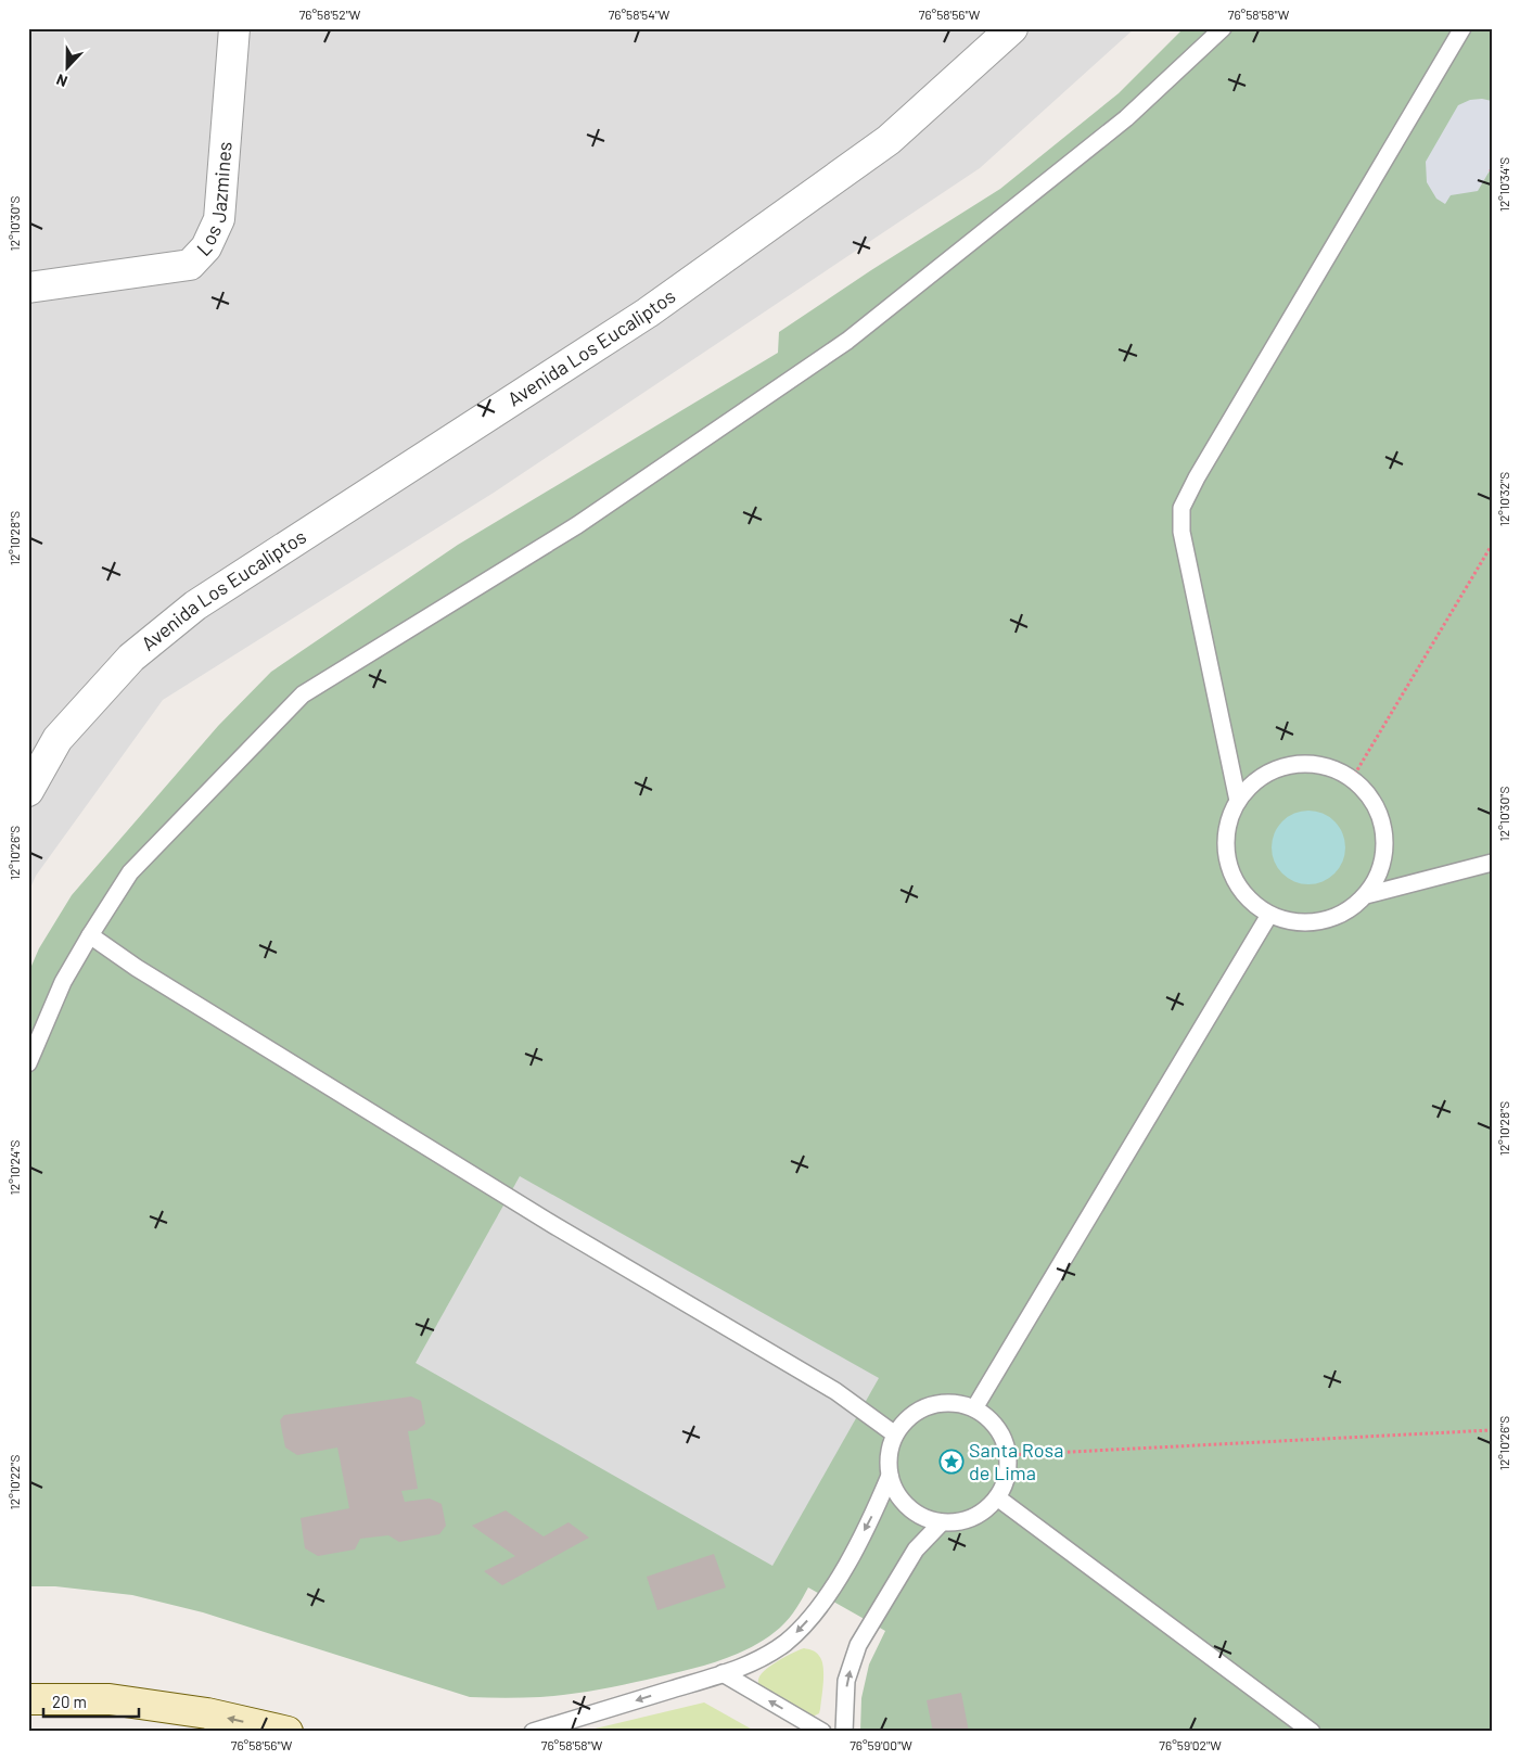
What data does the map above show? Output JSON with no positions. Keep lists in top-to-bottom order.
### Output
{
  "streets": {
    "street": ["Los Jazmines", "Avenida Los Eucaliptos"]
  },
  "places": {
    "place": ["Santa Rosa de Lima"]
  },
  "scale_bar": "20 m",
  "north": "bottom",
  "coordinates": [
    "76°58'52\"W",
    "76°58'54\"W",
    "76°58'56\"W",
    "76°58'58\"W",
    "12°10'34\"S",
    "12°10'30\"S",
    "12°10'32\"S",
    "12°10'28\"S",
    "12°10'26\"S",
    "12°10'24\"S",
    "12°10'22\"S",
    "76°59'00\"W",
    "76°59'02\"W"
  ]
}
